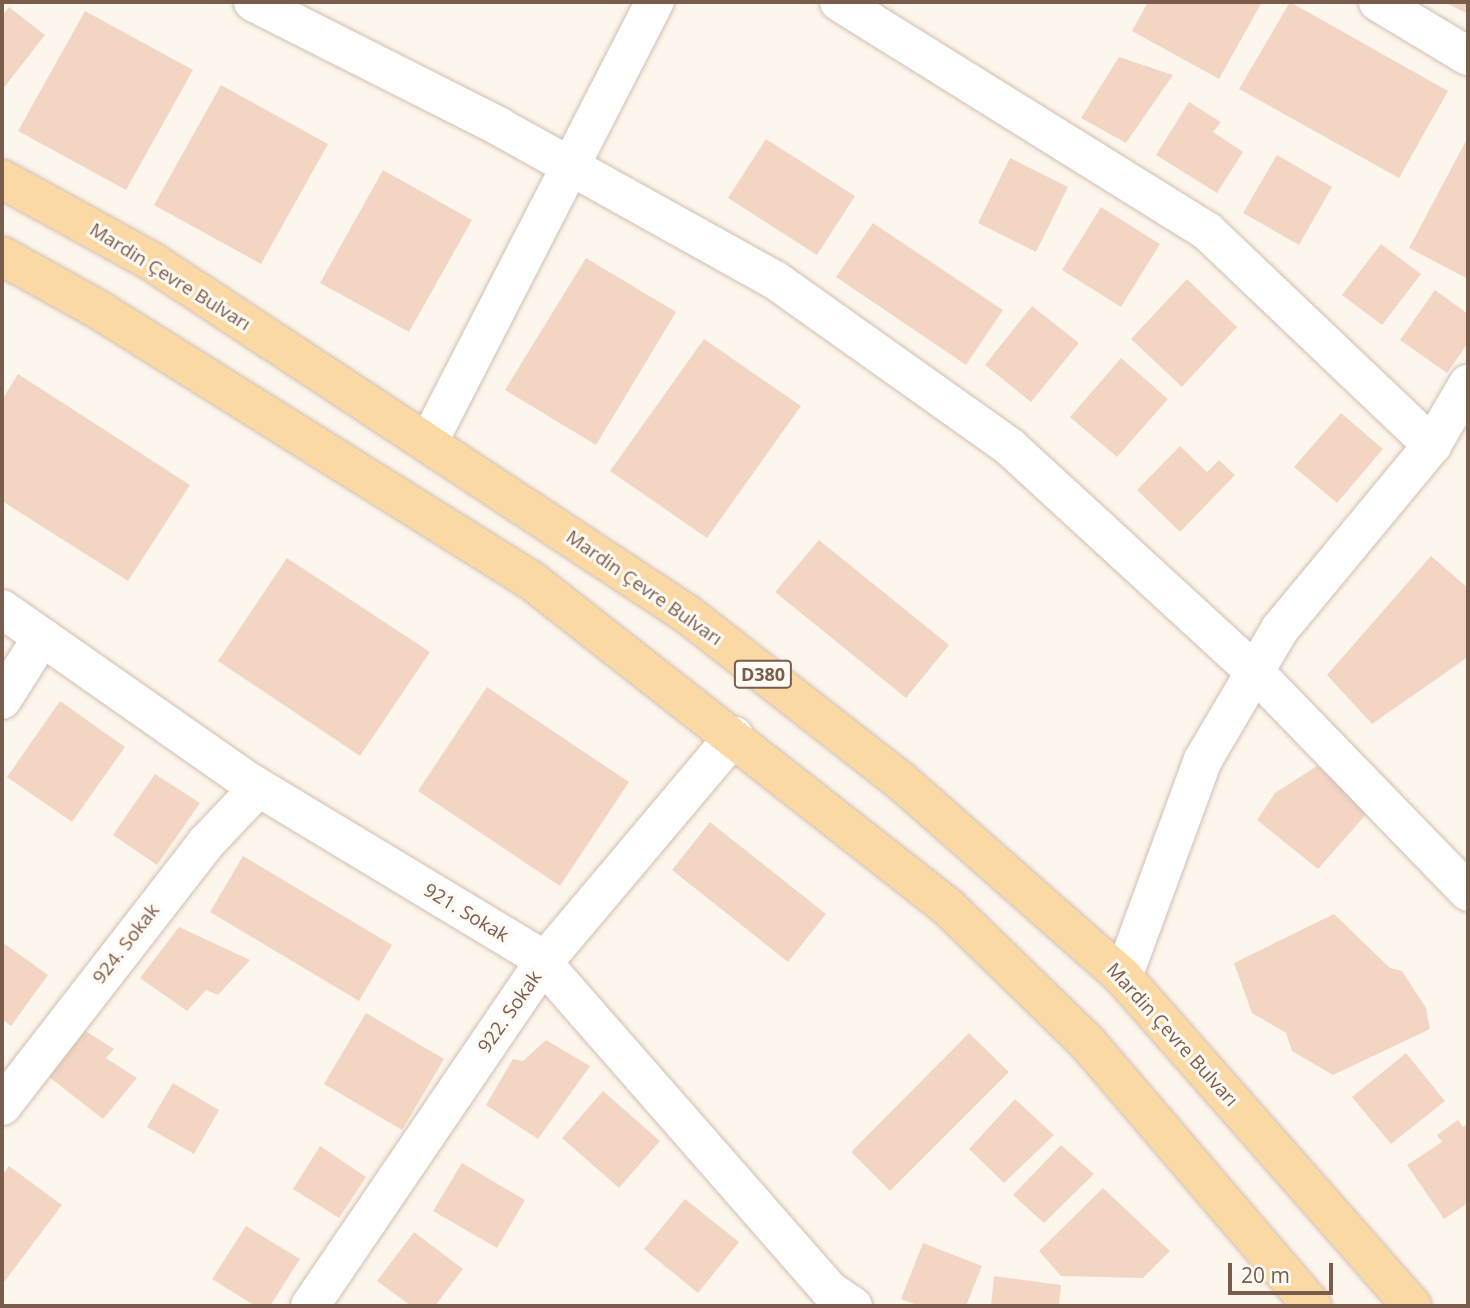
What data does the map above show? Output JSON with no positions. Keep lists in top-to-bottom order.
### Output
{
  "streets": {
    "main road": ["Mardin Çevre Bulvarı", "D380"],
    "street": ["921. Sokak", "924. Sokak", "922. Sokak"]
  },
  "crossings": [
    ["921. Sokak", "924. Sokak"],
    ["921. Sokak", "922. Sokak"]
  ],
  "scale_bar": "20 m"
}
